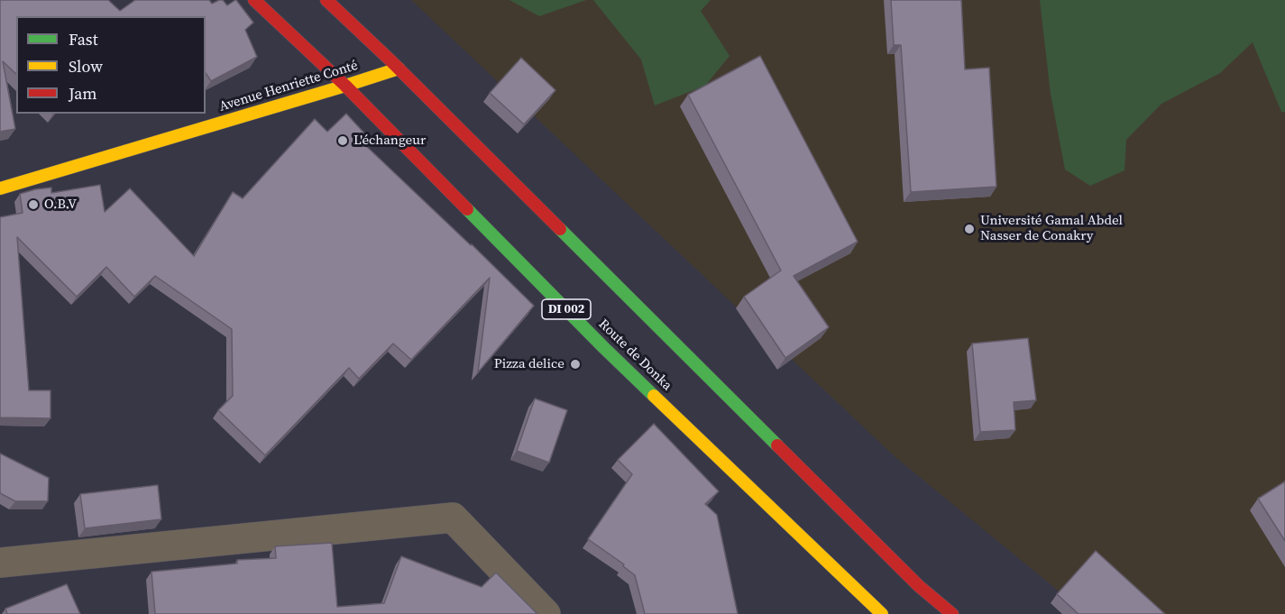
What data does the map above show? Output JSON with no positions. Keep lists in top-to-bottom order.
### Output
{
  "streets": {
    "main road": ["Avenue Henriette Conté", "DI 002", "Route de Donka"]
  },
  "crossings": [
    ["Avenue Henriette Conté", "Route de Donka"]
  ],
  "places": [
    "L'échangeur",
    "O.B.V",
    "Université Gamal Abdel Nasser de Conakry",
    "Pizza delice"
  ],
  "legend": ["Fast", "Slow", "Jam"]
}
